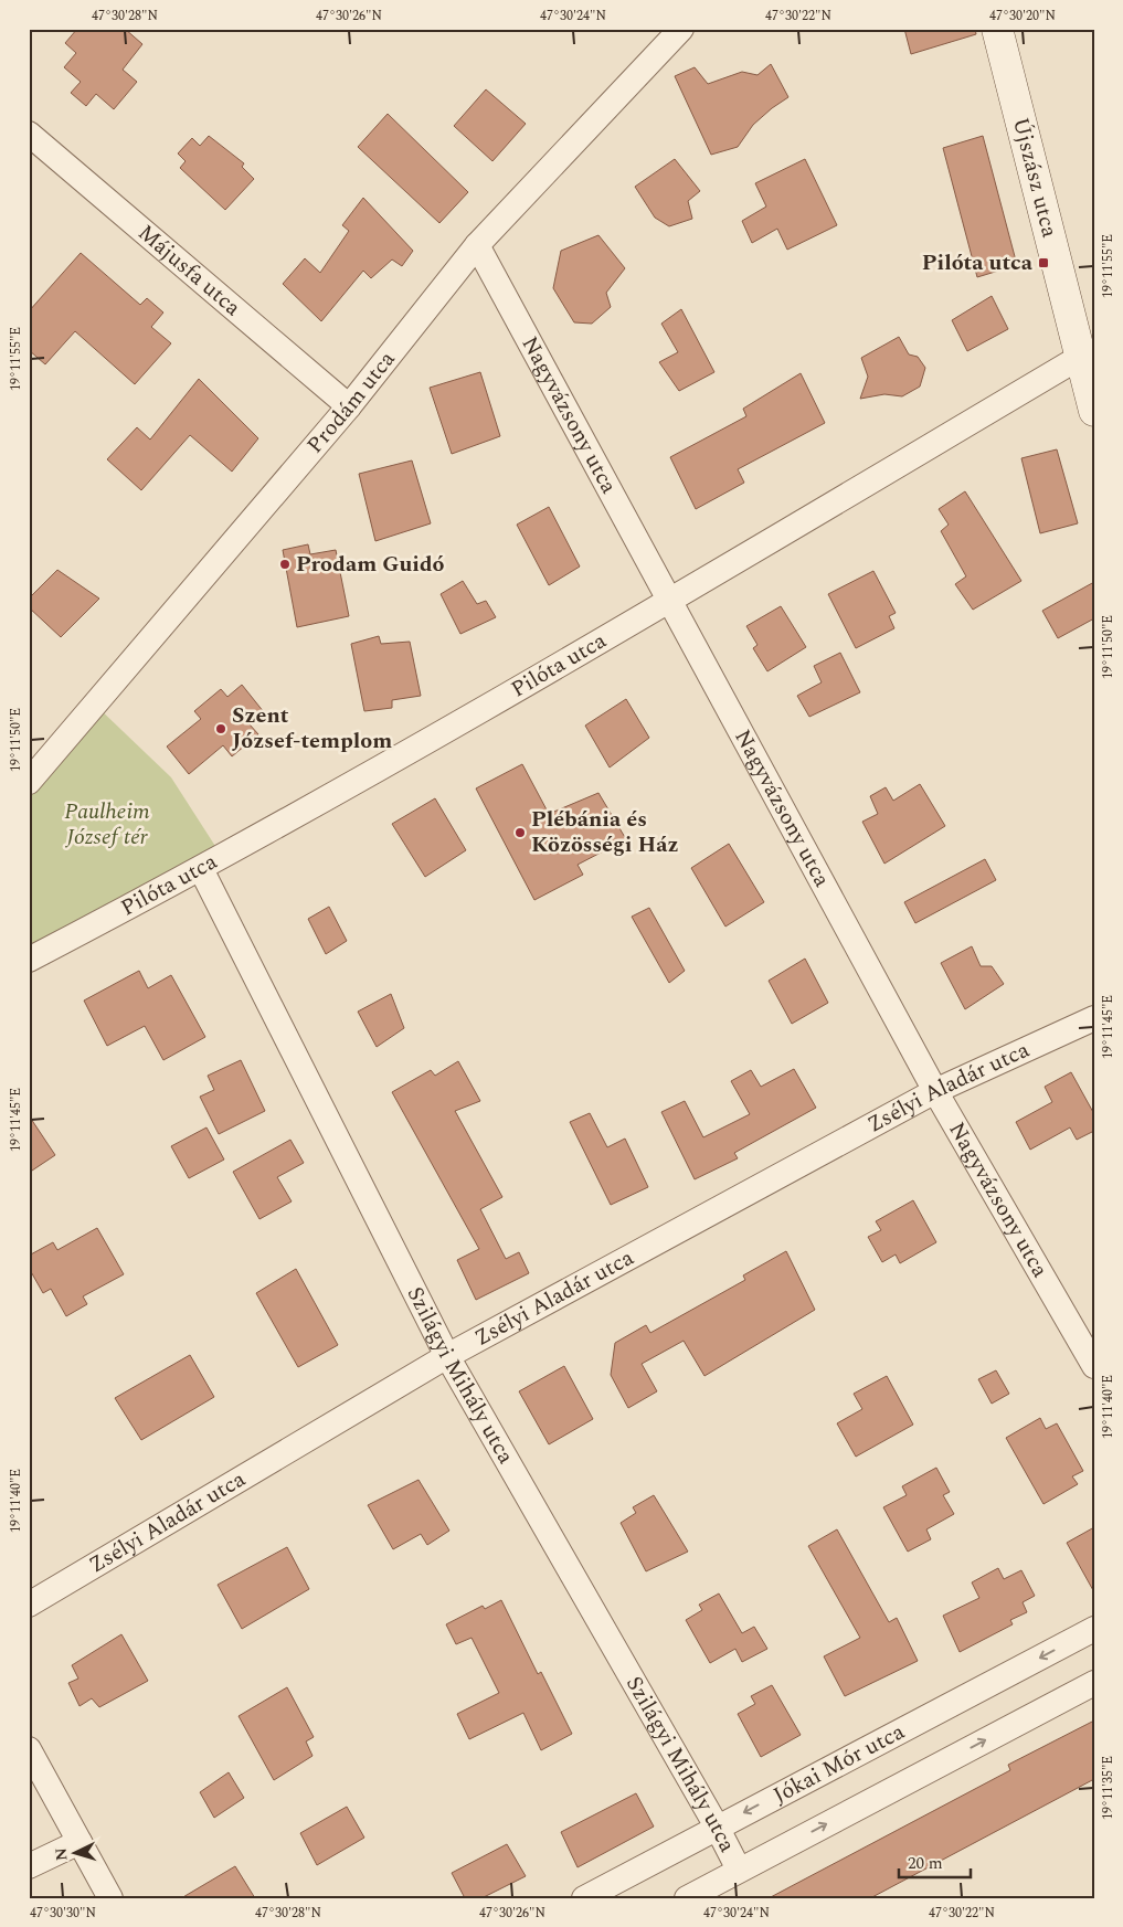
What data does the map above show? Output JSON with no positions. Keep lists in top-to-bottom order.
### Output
{
  "streets": {
    "street": [
      "Újszász utca",
      "Májusfa utca",
      "Prodám utca",
      "Nagyvázsony utca",
      "Pilóta utca",
      "Zsélyi Aladár utca",
      "Szilágyi Mihály utca",
      "Jókai Mór utca"
    ]
  },
  "crossings": [
    ["Újszász utca", "Pilóta utca"],
    ["Májusfa utca", "Prodám utca"],
    ["Prodám utca", "Nagyvázsony utca"],
    ["Nagyvázsony utca", "Pilóta utca"],
    ["Nagyvázsony utca", "Zsélyi Aladár utca"],
    ["Pilóta utca", "Szilágyi Mihály utca"],
    ["Zsélyi Aladár utca", "Szilágyi Mihály utca"],
    ["Szilágyi Mihály utca", "Jókai Mór utca"]
  ],
  "parks": ["Paulheim József tér"],
  "places": {
    "transit": ["Pilóta utca"],
    "other": ["Prodam Guidó", "Szent József-templom", "Plébánia és Közösségi Ház"]
  },
  "scale_bar": "20 m",
  "north": "left",
  "coordinates": [
    "47°30'28\"N",
    "47°30'26\"N",
    "47°30'24\"N",
    "47°30'22\"N",
    "47°30'20\"N",
    "19°11'55\"E",
    "19°11'50\"E",
    "19°11'45\"E",
    "19°11'40\"E",
    "19°11'35\"E",
    "47°30'30\"N"
  ]
}
